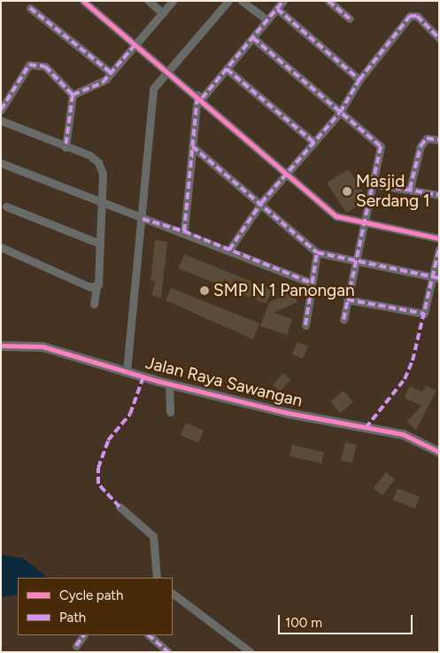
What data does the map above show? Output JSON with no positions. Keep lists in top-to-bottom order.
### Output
{
  "streets": {
    "street": ["Jalan Raya Sawangan"]
  },
  "places": ["Masjid Serdang 1", "SMP N 1 Panongan"],
  "legend": ["Cycle path", "Path"],
  "scale_bar": "100 m"
}
